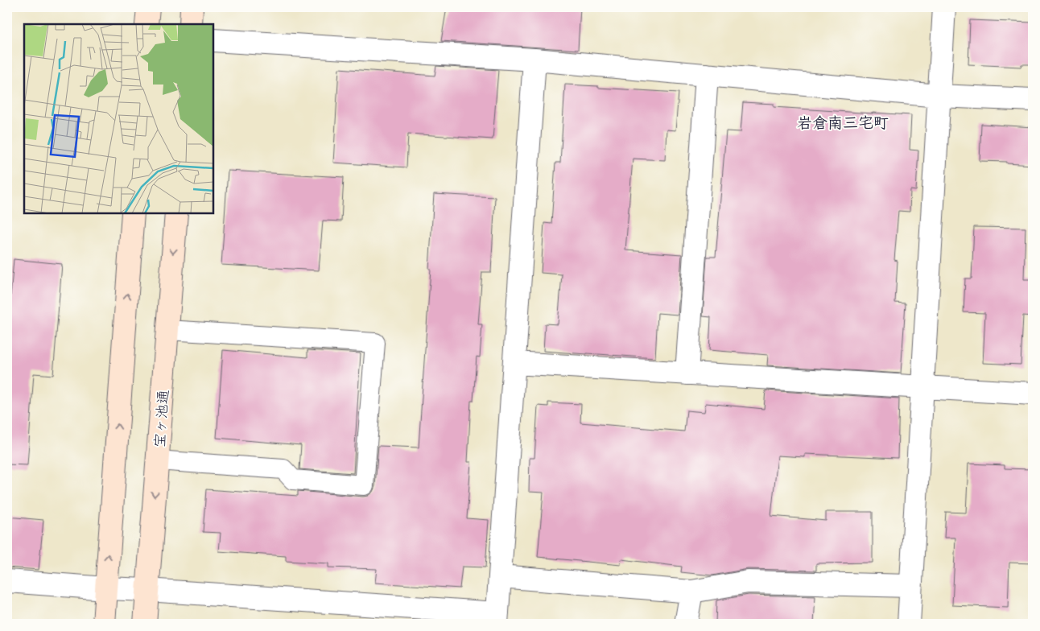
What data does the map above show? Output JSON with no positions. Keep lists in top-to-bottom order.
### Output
{
  "streets": {
    "street": ["宝ヶ池通"]
  },
  "districts": ["岩倉南三宅町"]
}
